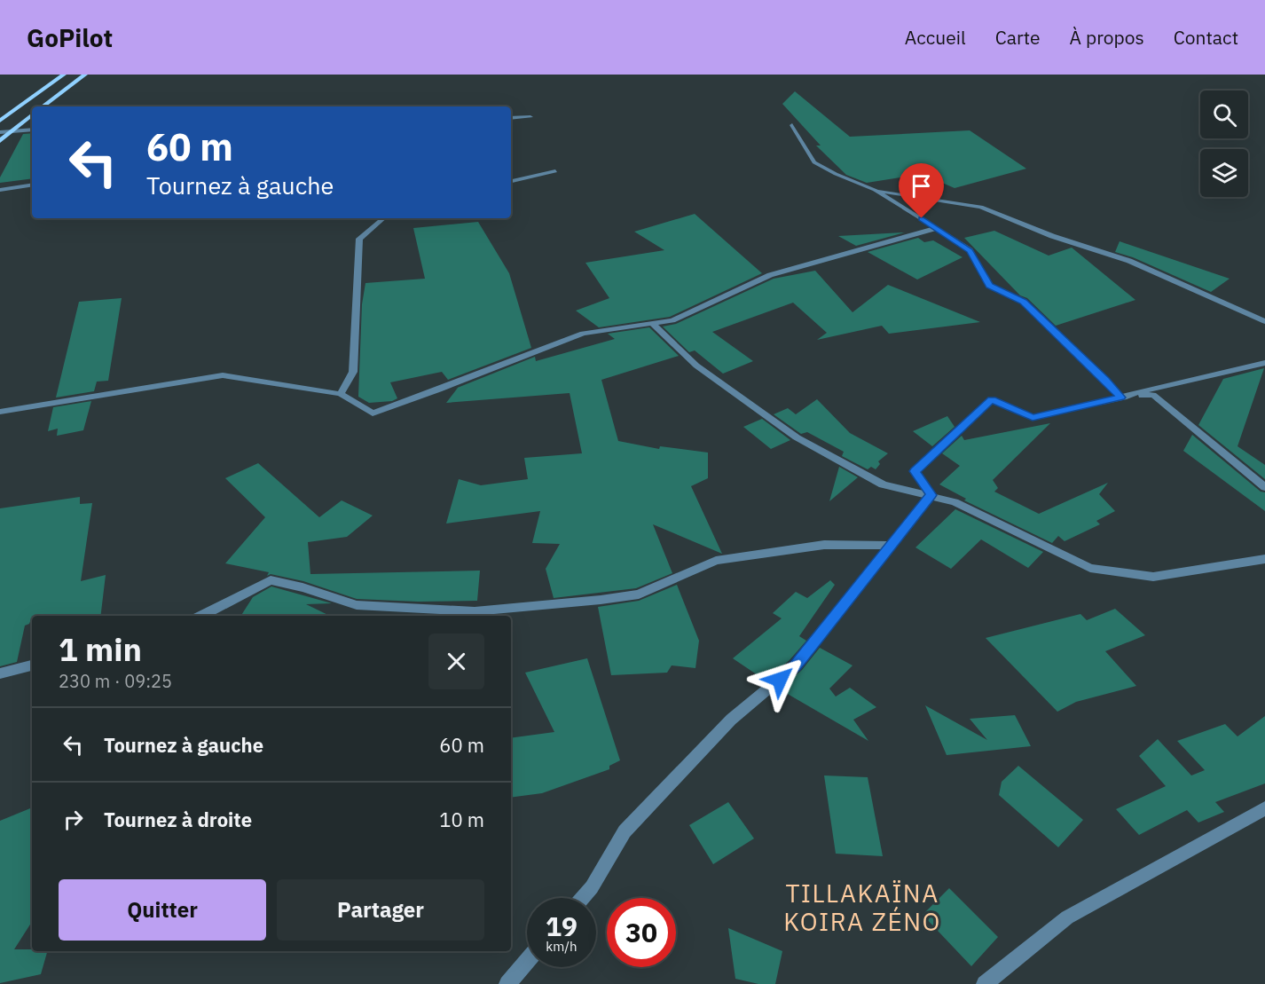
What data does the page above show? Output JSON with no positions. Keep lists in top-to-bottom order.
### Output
{
  "districts": ["TILLAKAÏNA KOIRA ZÉNO"],
  "page": {
    "header": "GoPilot",
    "nav": [
      "Accueil",
      "Carte",
      "À propos",
      "Contact"
    ],
    "turn": ["60 m", "Tournez à gauche"],
    "heading": ["1 min", "230 m · 09:25"],
    "list": [
      {
        "name": "Tournez à gauche",
        "value": "60 m"
      },
      {
        "name": "Tournez à droite",
        "value": "10 m"
      }
    ],
    "buttons": ["Quitter", "Partager"],
    "speed": "19 km/h",
    "limit": "30"
  }
}
